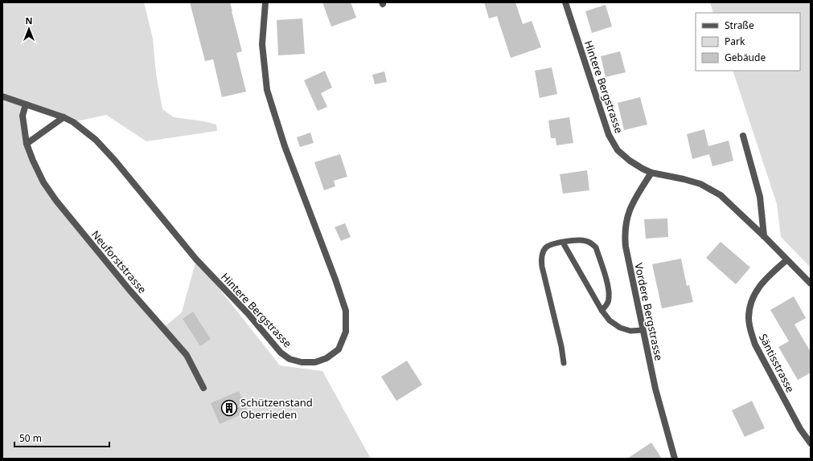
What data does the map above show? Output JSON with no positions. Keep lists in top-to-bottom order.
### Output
{
  "streets": {
    "street": [
      "Hintere Bergstrasse",
      "Neuforststrasse",
      "Vordere Bergstrasse",
      "Säntisstrasse"
    ]
  },
  "crossings": [
    ["Hintere Bergstrasse", "Neuforststrasse"],
    ["Hintere Bergstrasse", "Vordere Bergstrasse"],
    ["Hintere Bergstrasse", "Säntisstrasse"]
  ],
  "places": {
    "building": ["Schützenstand Oberrieden"]
  },
  "legend": ["Straße", "Park", "Gebäude"],
  "scale_bar": "50 m",
  "north": "top"
}
